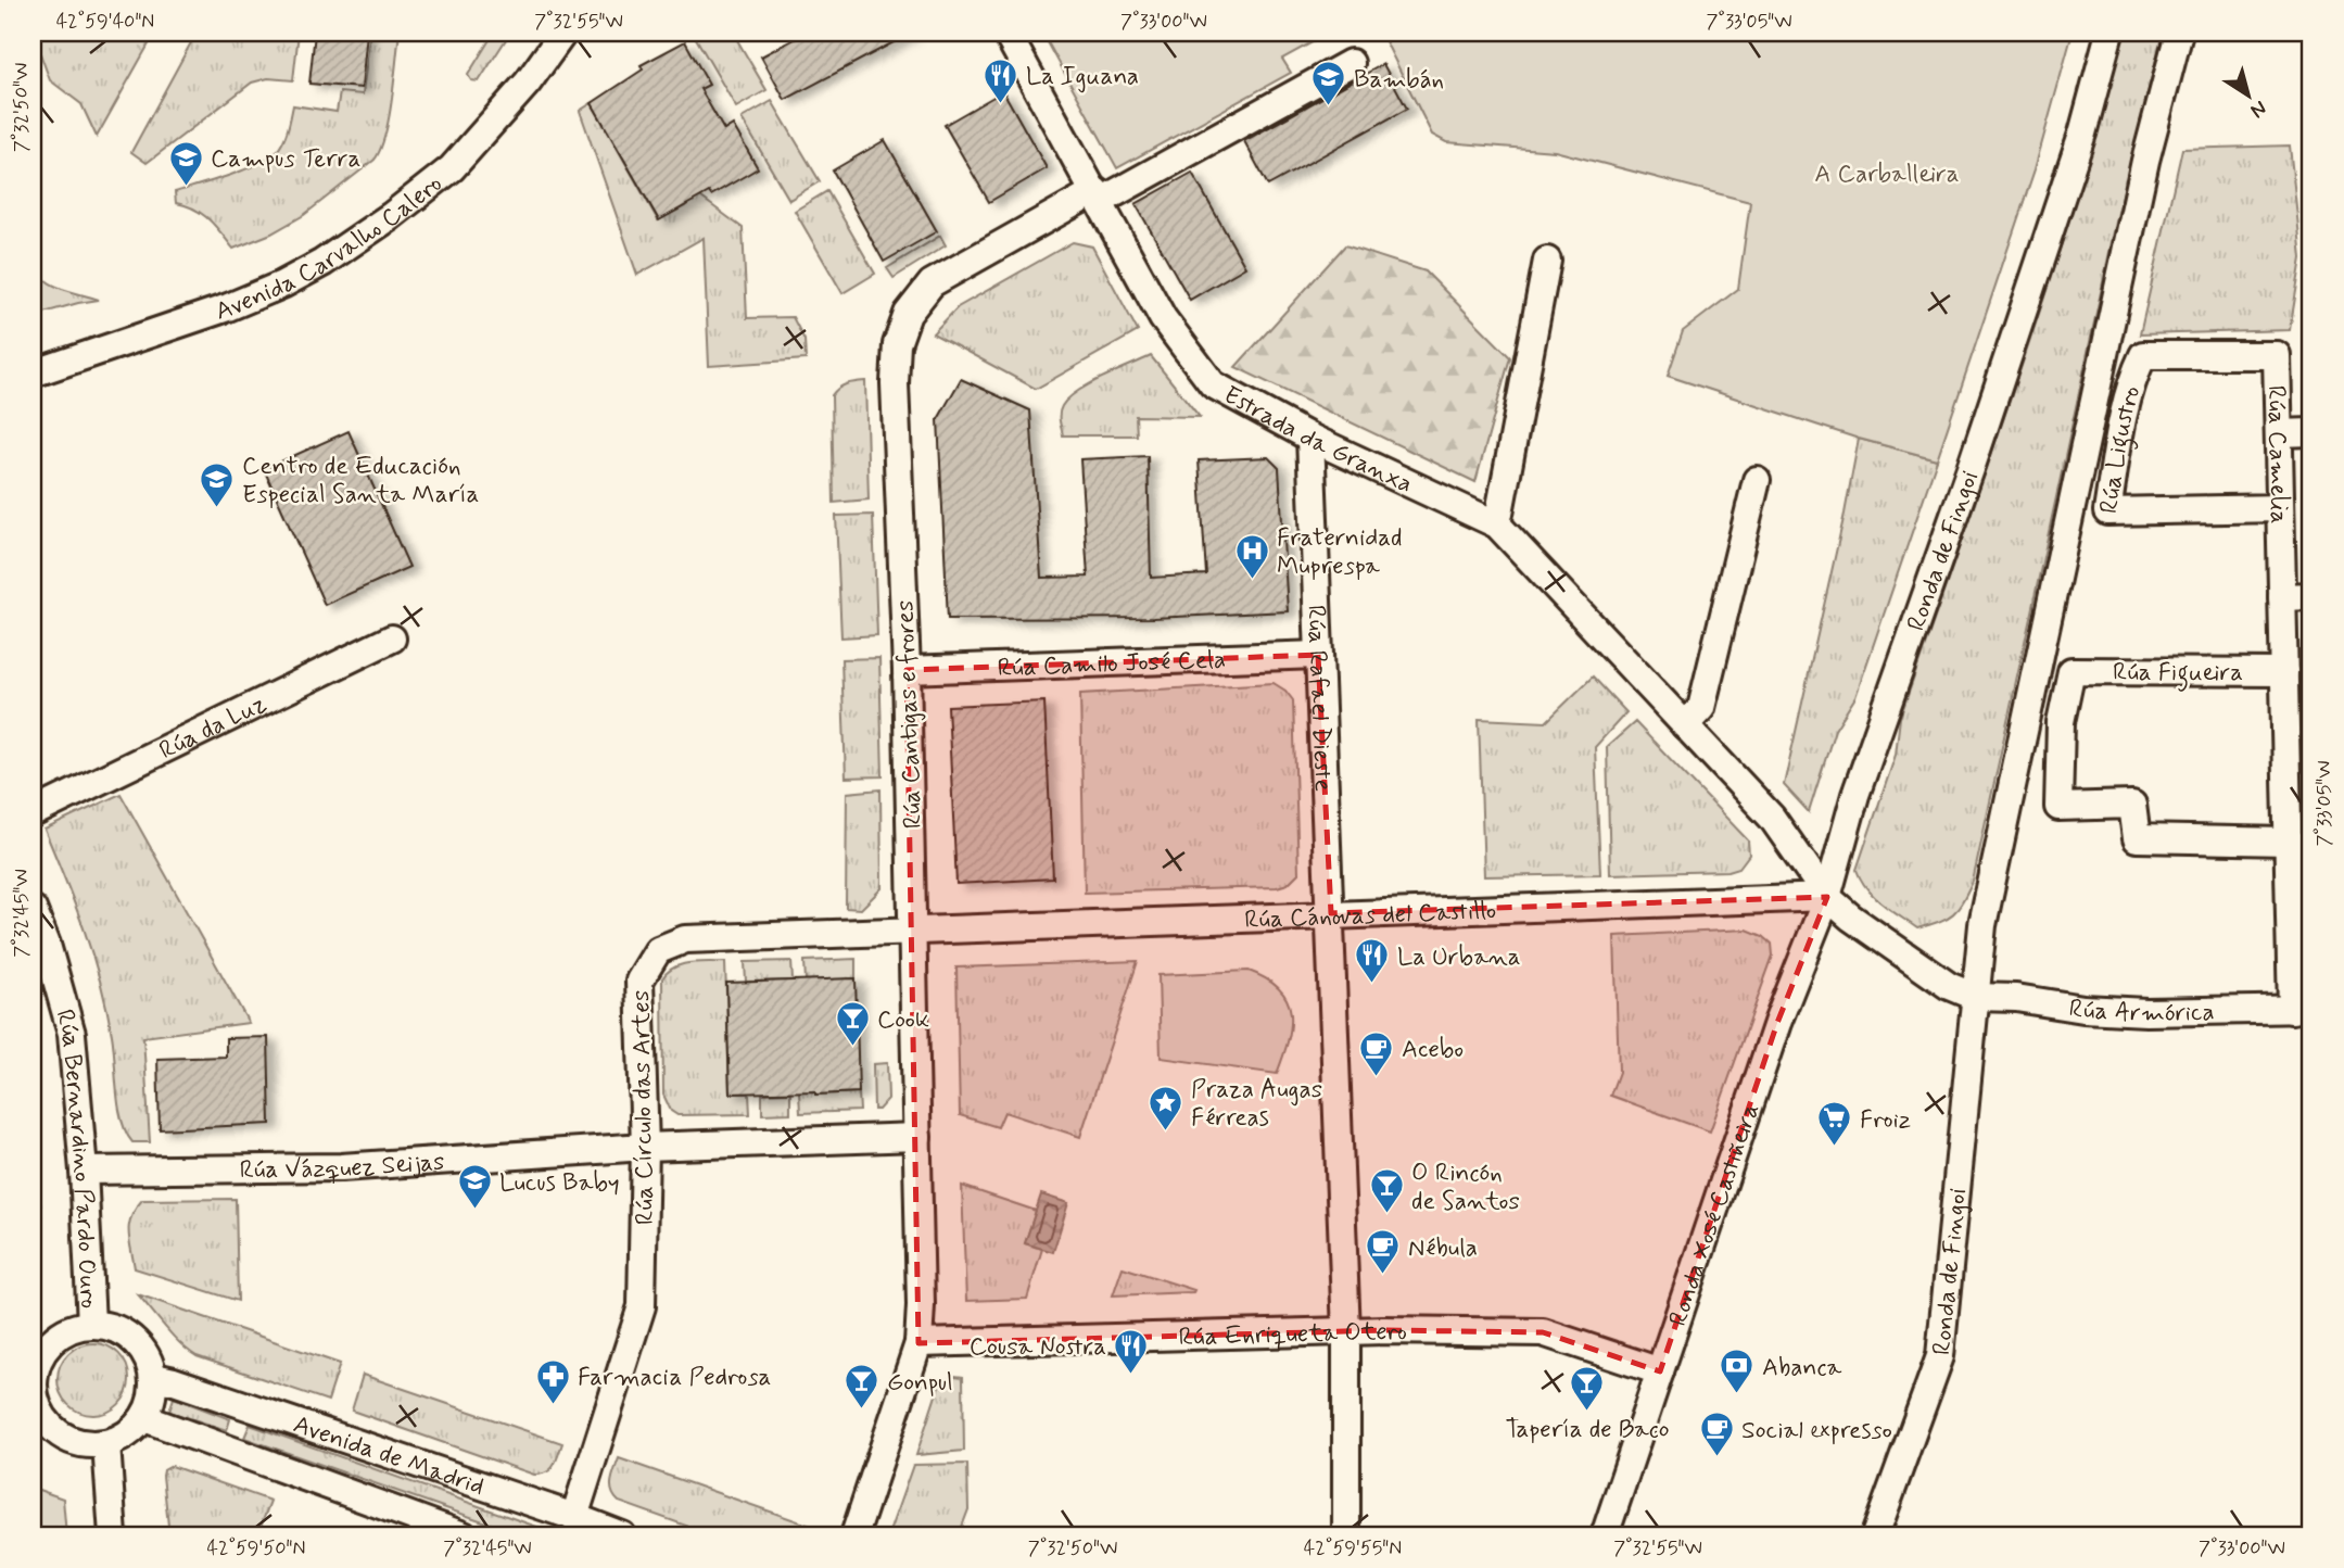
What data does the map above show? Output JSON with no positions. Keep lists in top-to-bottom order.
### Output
{
  "streets": {
    "street": [
      "Avenida Carvalho Calero",
      "Estrada da Granxa",
      "Rúa Ligustro",
      "Rúa Camelia",
      "Ronda de Fingoi",
      "Rúa Camilo José Cela",
      "Rúa Figueira",
      "Rúa Rafael Dieste",
      "Rúa Cantigas e frores",
      "Rúa da Luz",
      "Rúa Cánovas del Castillo",
      "Rúa Armórica",
      "Rúa Círculo das Artes",
      "Rúa Bernardino Pardo Ouro",
      "Rúa Vázquez Seijas",
      "Ronda Xosé Castiñeira",
      "Rúa Enriqueta Otero",
      "Avenida de Madrid"
    ]
  },
  "crossings": [
    ["Estrada da Granxa", "Ronda de Fingoi"],
    ["Estrada da Granxa", "Rúa Rafael Dieste"],
    ["Estrada da Granxa", "Rúa Cantigas e frores"],
    ["Estrada da Granxa", "Rúa Cánovas del Castillo"],
    ["Estrada da Granxa", "Ronda Xosé Castiñeira"],
    ["Rúa Ligustro", "Rúa Camelia"],
    ["Rúa Camelia", "Rúa Figueira"],
    ["Rúa Camelia", "Rúa Armórica"],
    ["Ronda de Fingoi", "Rúa Cánovas del Castillo"],
    ["Ronda de Fingoi", "Rúa Armórica"],
    ["Ronda de Fingoi", "Ronda Xosé Castiñeira"],
    ["Rúa Camilo José Cela", "Rúa Rafael Dieste"],
    ["Rúa Camilo José Cela", "Rúa Cantigas e frores"],
    ["Rúa Rafael Dieste", "Rúa Cánovas del Castillo"],
    ["Rúa Rafael Dieste", "Rúa Enriqueta Otero"],
    ["Rúa Cantigas e frores", "Rúa Cánovas del Castillo"],
    ["Rúa Cantigas e frores", "Rúa Círculo das Artes"],
    ["Rúa Cantigas e frores", "Rúa Vázquez Seijas"],
    ["Rúa Cantigas e frores", "Rúa Enriqueta Otero"],
    ["Rúa Cánovas del Castillo", "Rúa Círculo das Artes"],
    ["Rúa Cánovas del Castillo", "Ronda Xosé Castiñeira"],
    ["Rúa Círculo das Artes", "Rúa Vázquez Seijas"],
    ["Rúa Círculo das Artes", "Avenida de Madrid"],
    ["Rúa Bernardino Pardo Ouro", "Rúa Vázquez Seijas"],
    ["Rúa Bernardino Pardo Ouro", "Avenida de Madrid"],
    ["Ronda Xosé Castiñeira", "Rúa Enriqueta Otero"]
  ],
  "parks": ["A Carballeira"],
  "places": {
    "restaurant": ["La Iguana", "La Urbana", "Cousa Nostra"],
    "school or university": [
      "Bambán",
      "Campus Terra",
      "Centro de Educación Especial Santa María",
      "Lucus Baby"
    ],
    "hospital": ["Fraternidad Muprespa"],
    "bar": [
      "Cook",
      "O Rincón de Santos",
      "Gonpul",
      "Tapería de Baco"
    ],
    "cafe": ["Acebo", "Nébula", "Social expresso"],
    "place": ["Praza Augas Férreas"],
    "supermarket": ["Froiz"],
    "bank": ["Abanca"],
    "pharmacy": ["Farmacia Pedrosa"]
  },
  "north": "bottom right",
  "coordinates": [
    "42°59'40\"N",
    "7°32'55\"W",
    "7°33'00\"W",
    "7°33'05\"W",
    "7°32'50\"W",
    "7°32'45\"W",
    "42°59'50\"N",
    "42°59'55\"N"
  ]
}
